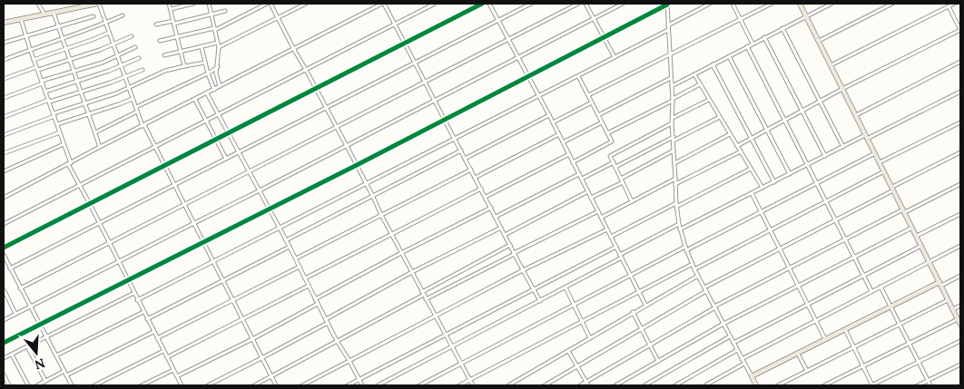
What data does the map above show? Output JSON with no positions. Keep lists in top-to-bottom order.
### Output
{
  "north": "bottom"
}
